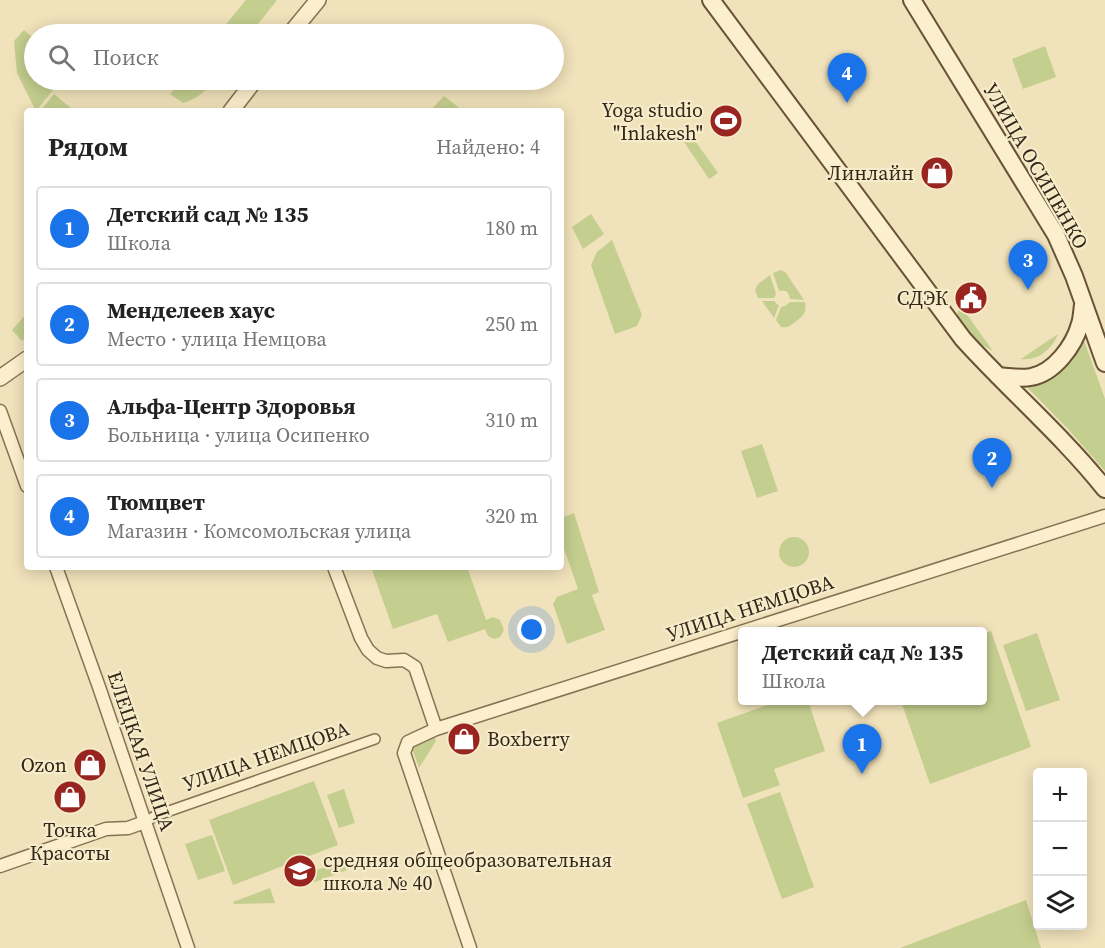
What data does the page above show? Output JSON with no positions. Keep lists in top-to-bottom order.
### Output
{
  "streets": {
    "main road": ["УЛИЦА ОСИПЕНКО"],
    "street": ["УЛИЦА НЕМЦОВА", "ЕЛЕЦКАЯ УЛИЦА"]
  },
  "crossings": [
    ["УЛИЦА НЕМЦОВА", "ЕЛЕЦКАЯ УЛИЦА"]
  ],
  "places": {
    "sports": ["Yoga studio \"Inlakesh\""],
    "shop": [
      "Линлайн",
      "Boxberry",
      "Ozon",
      "Точка Красоты"
    ],
    "public building": ["СДЭК"],
    "school or university": ["средняя общеобразовательная школа № 40"]
  },
  "page": {
    "search": "Поиск",
    "pins": [
      "4",
      "3",
      "2",
      "1"
    ],
    "heading": ["Рядом", "Найдено: 4"],
    "list": [
      {
        "mark": "1",
        "name": "Детский сад № 135",
        "note": "Школа",
        "value": "180 m"
      },
      {
        "mark": "2",
        "name": "Менделеев хаус",
        "note": "Место · улица Немцова",
        "value": "250 m"
      },
      {
        "mark": "3",
        "name": "Альфа-Центр Здоровья",
        "note": "Больница · улица Осипенко",
        "value": "310 m"
      },
      {
        "mark": "4",
        "name": "Тюмцвет",
        "note": "Магазин · Комсомольская улица",
        "value": "320 m"
      }
    ],
    "popup": ["Детский сад № 135", "Школа"],
    "map_buttons": ["+", "−"]
  }
}
